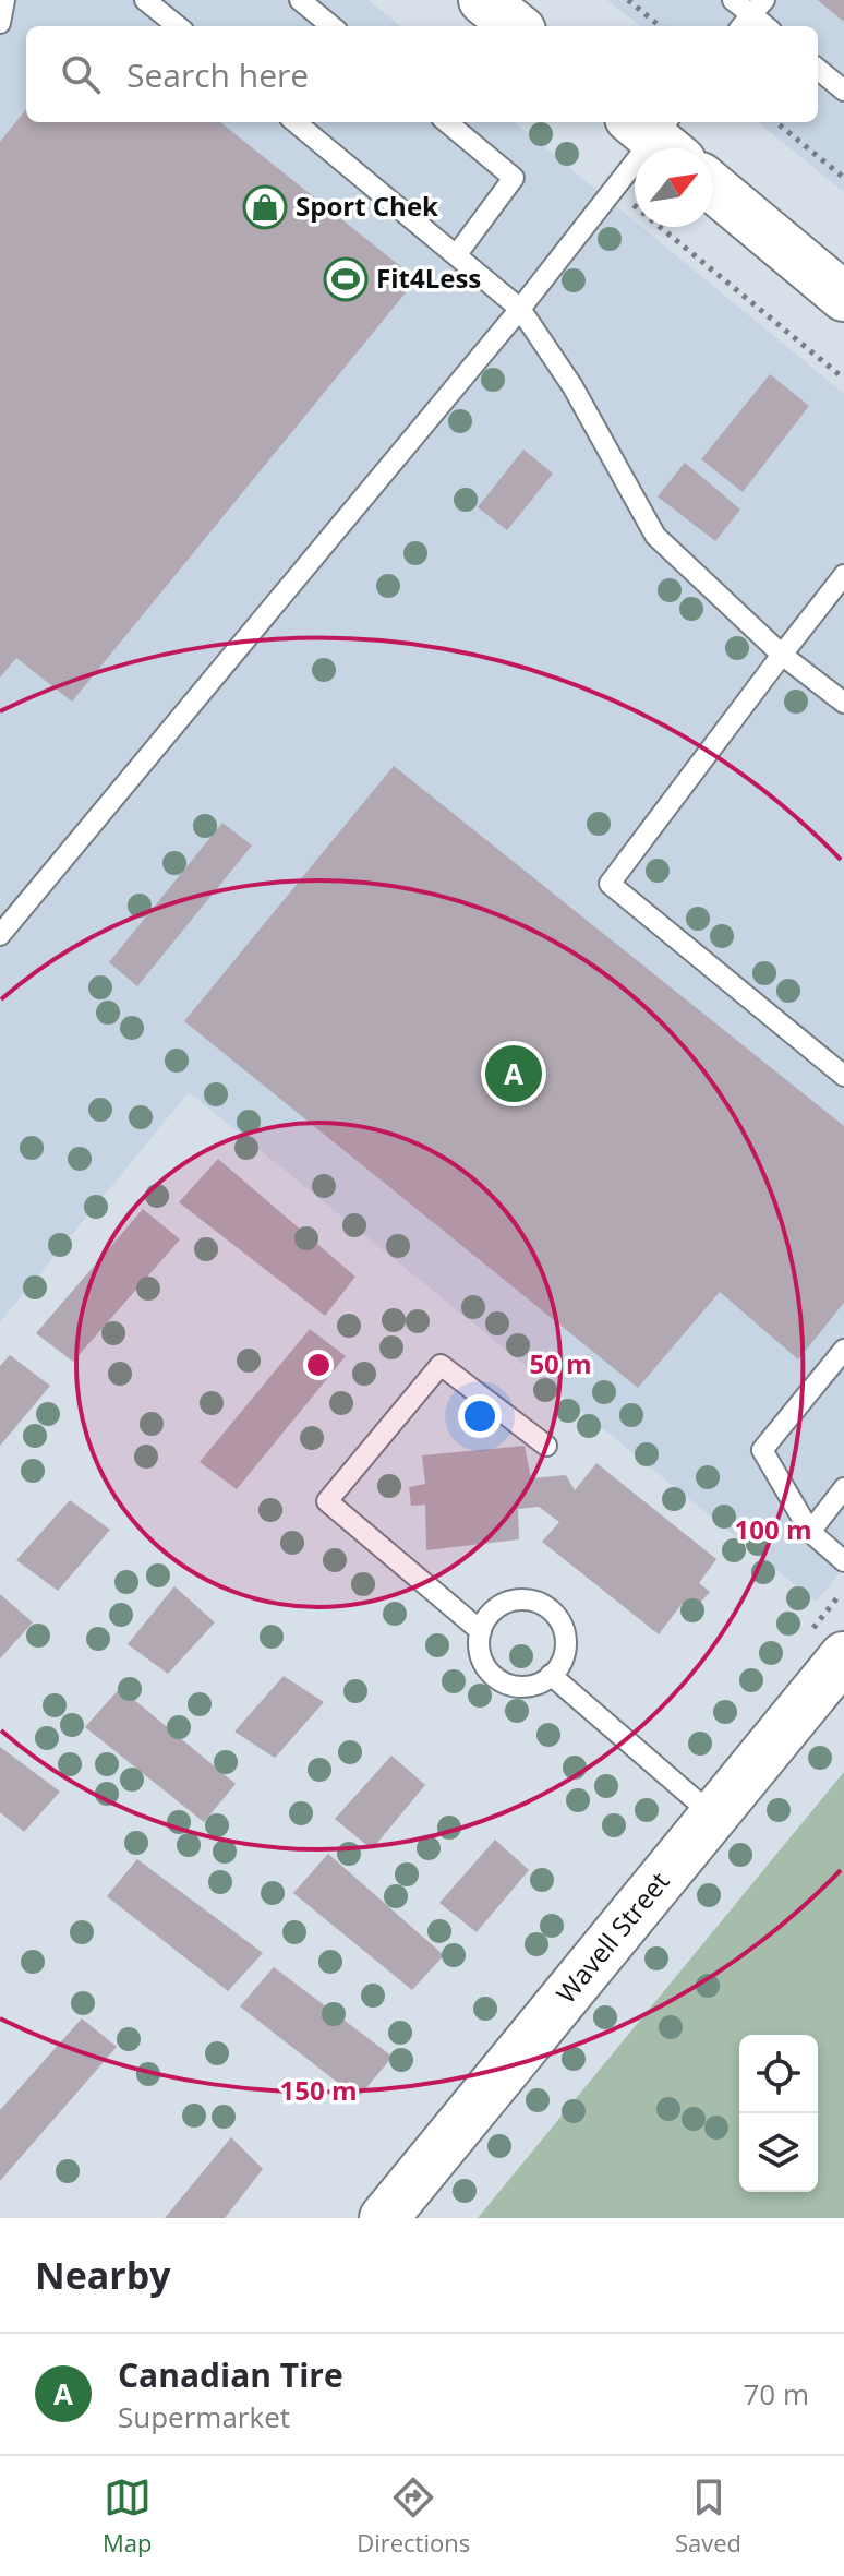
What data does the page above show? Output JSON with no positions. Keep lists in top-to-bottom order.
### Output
{
  "streets": {
    "street": ["Wavell Street"]
  },
  "places": {
    "shop": ["Sport Chek"],
    "sports": ["Fit4Less"]
  },
  "north": "top right",
  "page": {
    "search": "Search here",
    "pins": "A",
    "heading": "Nearby",
    "list": [
      {
        "mark": "A",
        "name": "Canadian Tire",
        "note": "Supermarket",
        "value": "70 m"
      }
    ],
    "nav": ["Map", "Directions", "Saved"]
  },
  "rings": ["50 m", "100 m", "150 m"]
}
